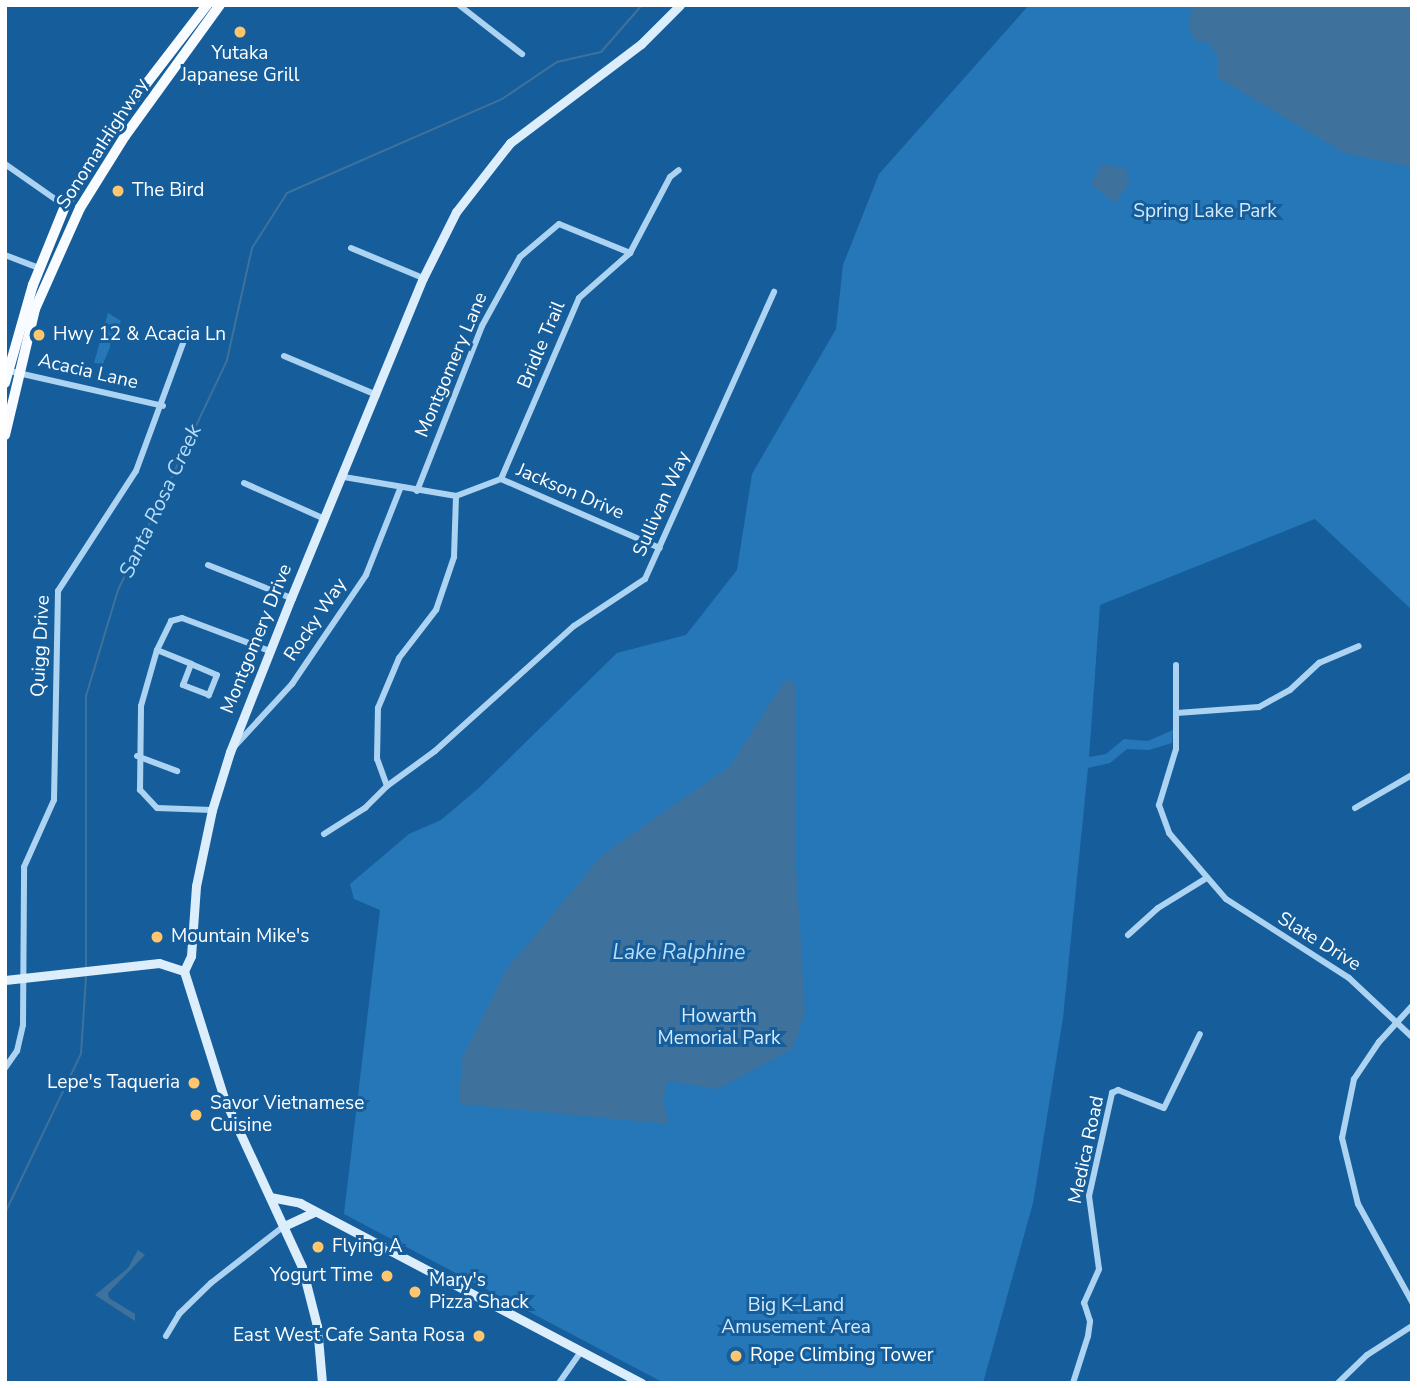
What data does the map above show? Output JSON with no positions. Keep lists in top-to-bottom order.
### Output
{
  "streets": {
    "main road": ["Sonoma Highway"],
    "street": [
      "Bridle Trail",
      "Montgomery Lane",
      "Acacia Lane",
      "Jackson Drive",
      "Sullivan Way",
      "Rocky Way",
      "Montgomery Drive",
      "Quigg Drive",
      "Slate Drive",
      "Medica Road"
    ]
  },
  "crossings": [
    ["Sonoma Highway", "Acacia Lane"],
    ["Bridle Trail", "Montgomery Lane"],
    ["Bridle Trail", "Jackson Drive"],
    ["Montgomery Lane", "Jackson Drive"],
    ["Acacia Lane", "Quigg Drive"],
    ["Jackson Drive", "Sullivan Way"],
    ["Jackson Drive", "Rocky Way"],
    ["Jackson Drive", "Montgomery Drive"],
    ["Rocky Way", "Montgomery Drive"]
  ],
  "water": ["Santa Rosa Creek", "Lake Ralphine"],
  "parks": ["Spring Lake Park", "Howarth Memorial Park", "Big K–Land Amusement Area"],
  "places": [
    "Yutaka Japanese Grill",
    "The Bird",
    "Hwy 12 & Acacia Ln",
    "Mountain Mike's",
    "Lepe's Taqueria",
    "Savor Vietnamese Cuisine",
    "Flying A",
    "Yogurt Time",
    "Mary's Pizza Shack",
    "East West Cafe Santa Rosa",
    "Rope Climbing Tower"
  ]
}
